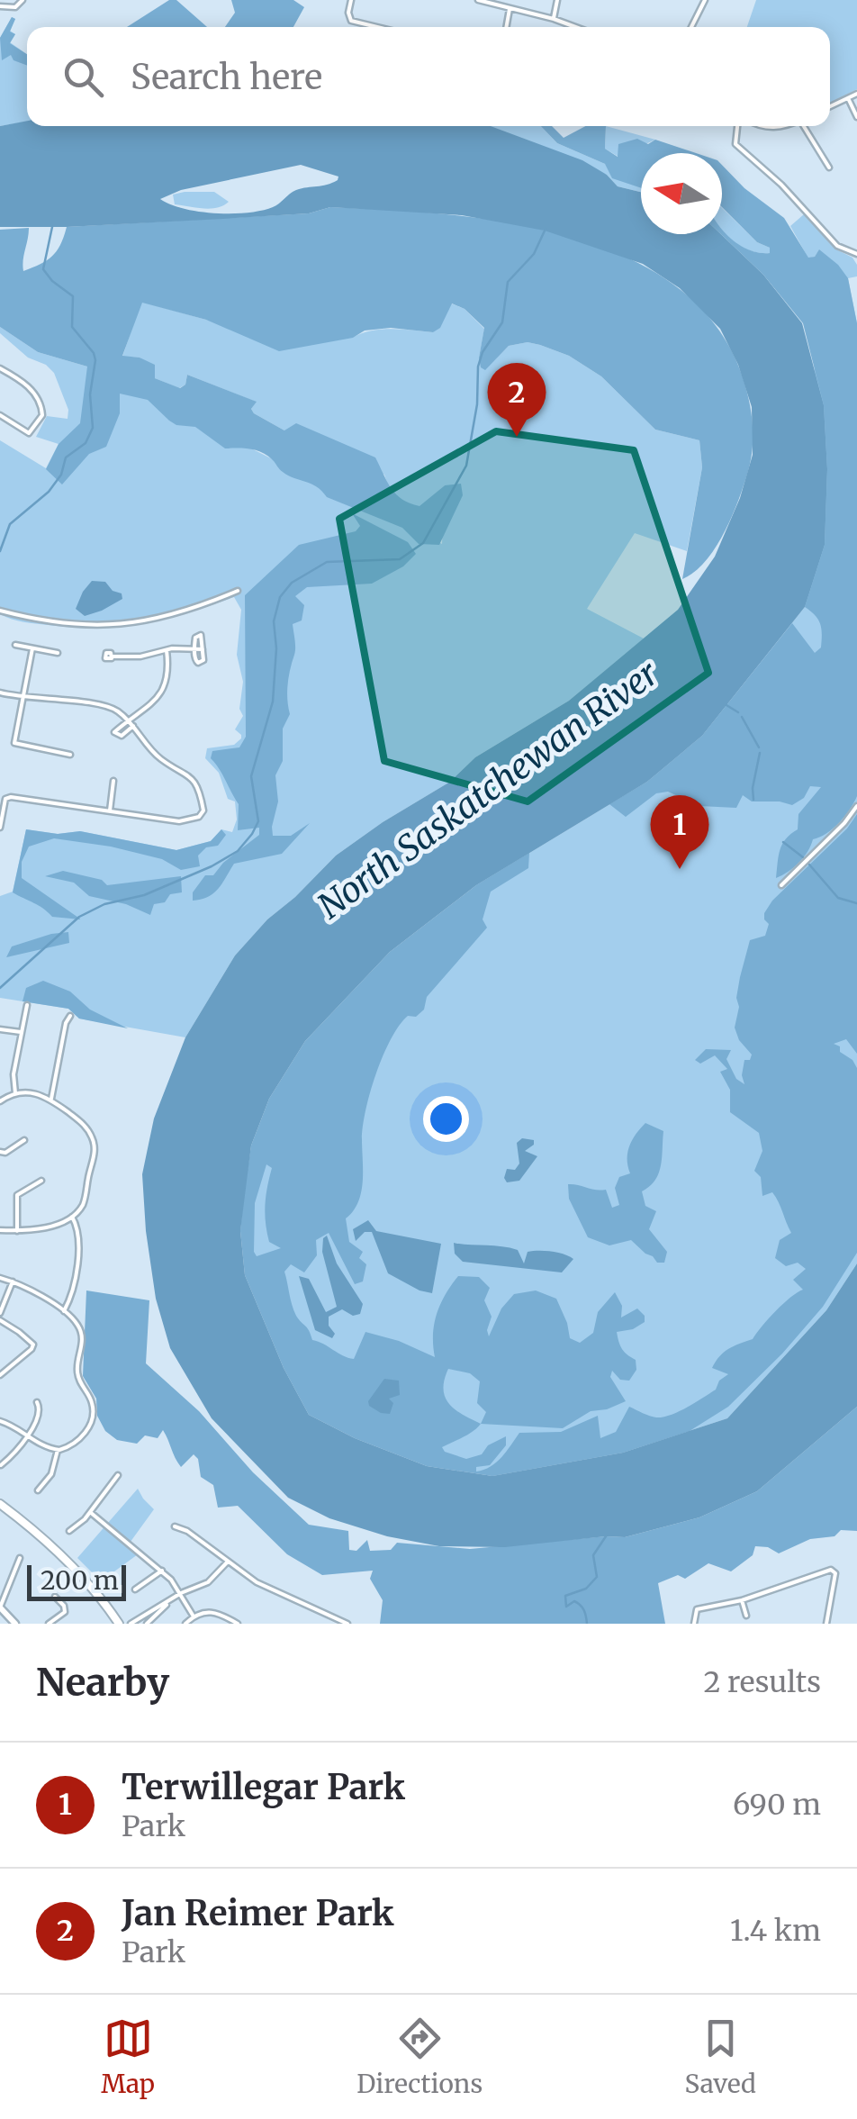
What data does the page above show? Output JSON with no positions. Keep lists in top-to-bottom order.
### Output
{
  "water": ["North Saskatchewan River"],
  "scale_bar": "200 m",
  "north": "left",
  "page": {
    "search": "Search here",
    "pins": ["2", "1"],
    "scale": "200 m",
    "heading": ["Nearby", "2 results"],
    "list": [
      {
        "mark": "1",
        "name": "Terwillegar Park",
        "note": "Park",
        "value": "690 m"
      },
      {
        "mark": "2",
        "name": "Jan Reimer Park",
        "note": "Park",
        "value": "1.4 km"
      }
    ],
    "nav": ["Map", "Directions", "Saved"]
  }
}
